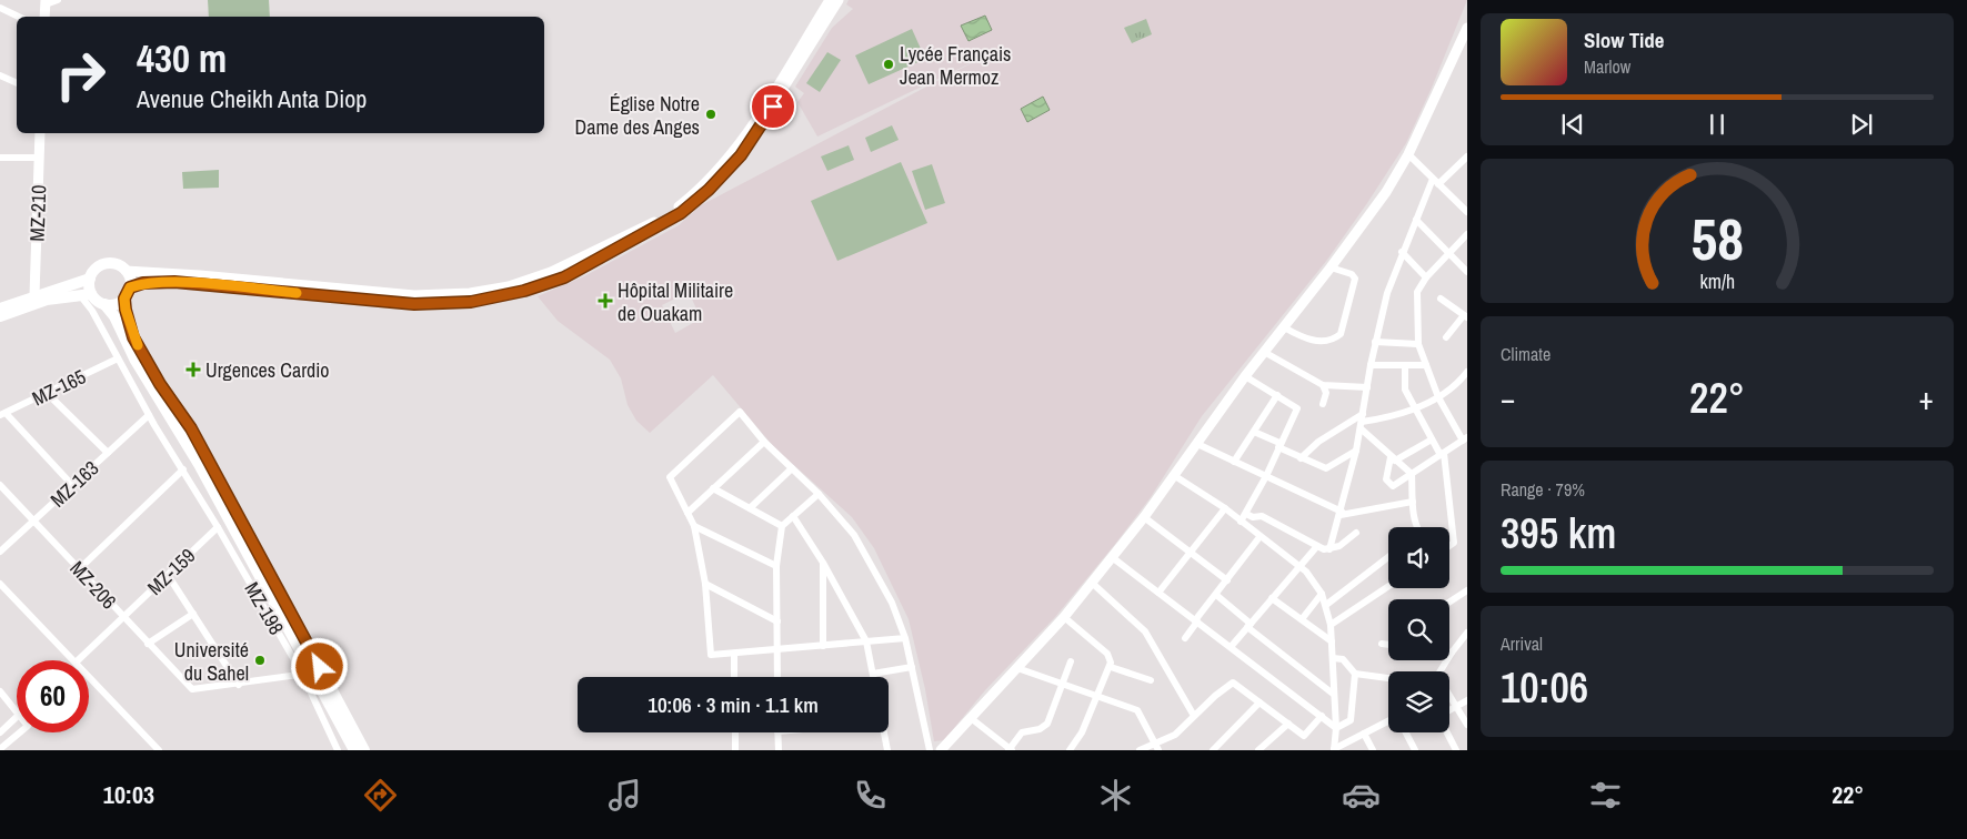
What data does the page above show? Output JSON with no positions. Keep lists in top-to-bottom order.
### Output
{
  "streets": {
    "street": [
      "MZ-210",
      "MZ-165",
      "MZ-163",
      "MZ-159",
      "MZ-206",
      "MZ-198"
    ]
  },
  "crossings": [
    ["MZ-165", "MZ-198"],
    ["MZ-163", "MZ-206"],
    ["MZ-163", "MZ-198"],
    ["MZ-159", "MZ-206"],
    ["MZ-159", "MZ-198"]
  ],
  "places": {
    "other": ["Lycée Français Jean Mermoz", "Église Notre Dame des Anges", "Université du Sahel"],
    "health": ["Hôpital Militaire de Ouakam", "Urgences Cardio"]
  },
  "page": {
    "turn": ["430 m", "Avenue Cheikh Anta Diop"],
    "song": ["Slow Tide", "Marlow"],
    "tile": [
      "Climate",
      ["Range · 79%", "395 km"],
      ["Arrival", "10:06"]
    ],
    "heat": ["−", "22°", "+"],
    "limit": "60",
    "trip": "10:06 · 3 min · 1.1 km",
    "tabs": ["10:03", "22°"],
    "gauge": ["58", "km/h"]
  }
}
